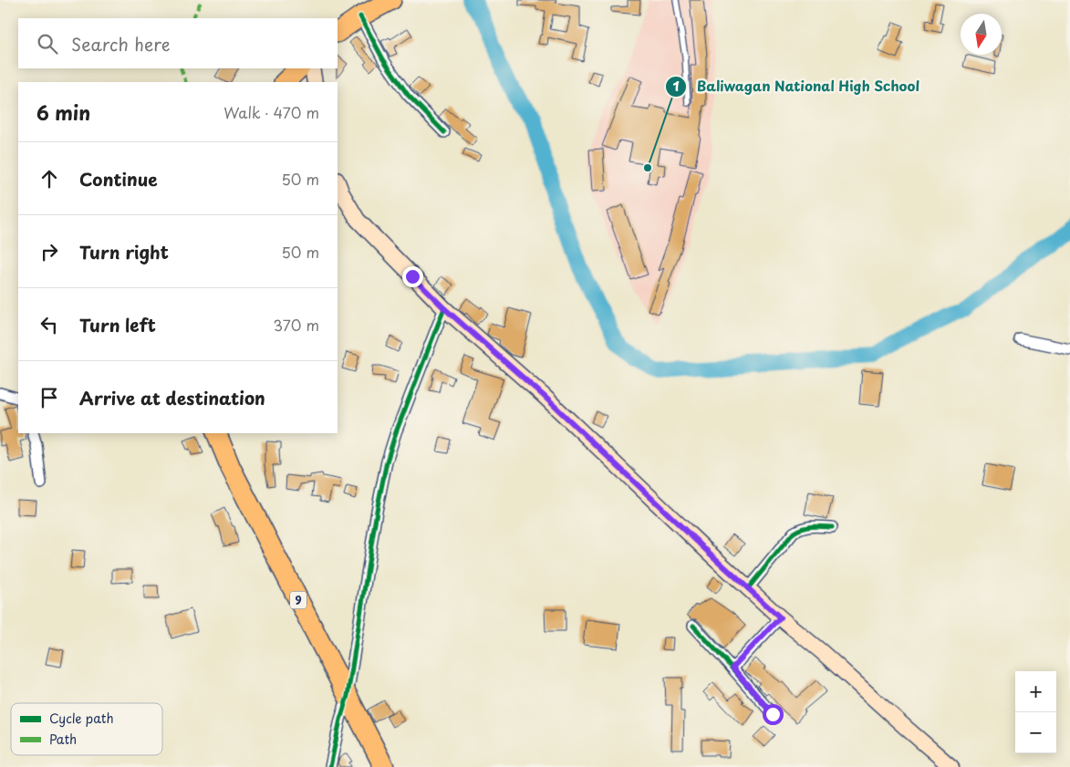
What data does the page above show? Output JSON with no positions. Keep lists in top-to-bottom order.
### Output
{
  "streets": {
    "highway": ["9"]
  },
  "places": ["Baliwagan National High School"],
  "legend": ["Cycle path", "Path"],
  "north": "bottom",
  "page": {
    "search": "Search here",
    "heading": ["6 min", "Walk · 470 m"],
    "list": [
      ["Continue", "50 m"],
      ["Turn right", "50 m"],
      ["Turn left", "370 m"],
      "Arrive at destination"
    ],
    "map_buttons": ["+", "−"]
  }
}
